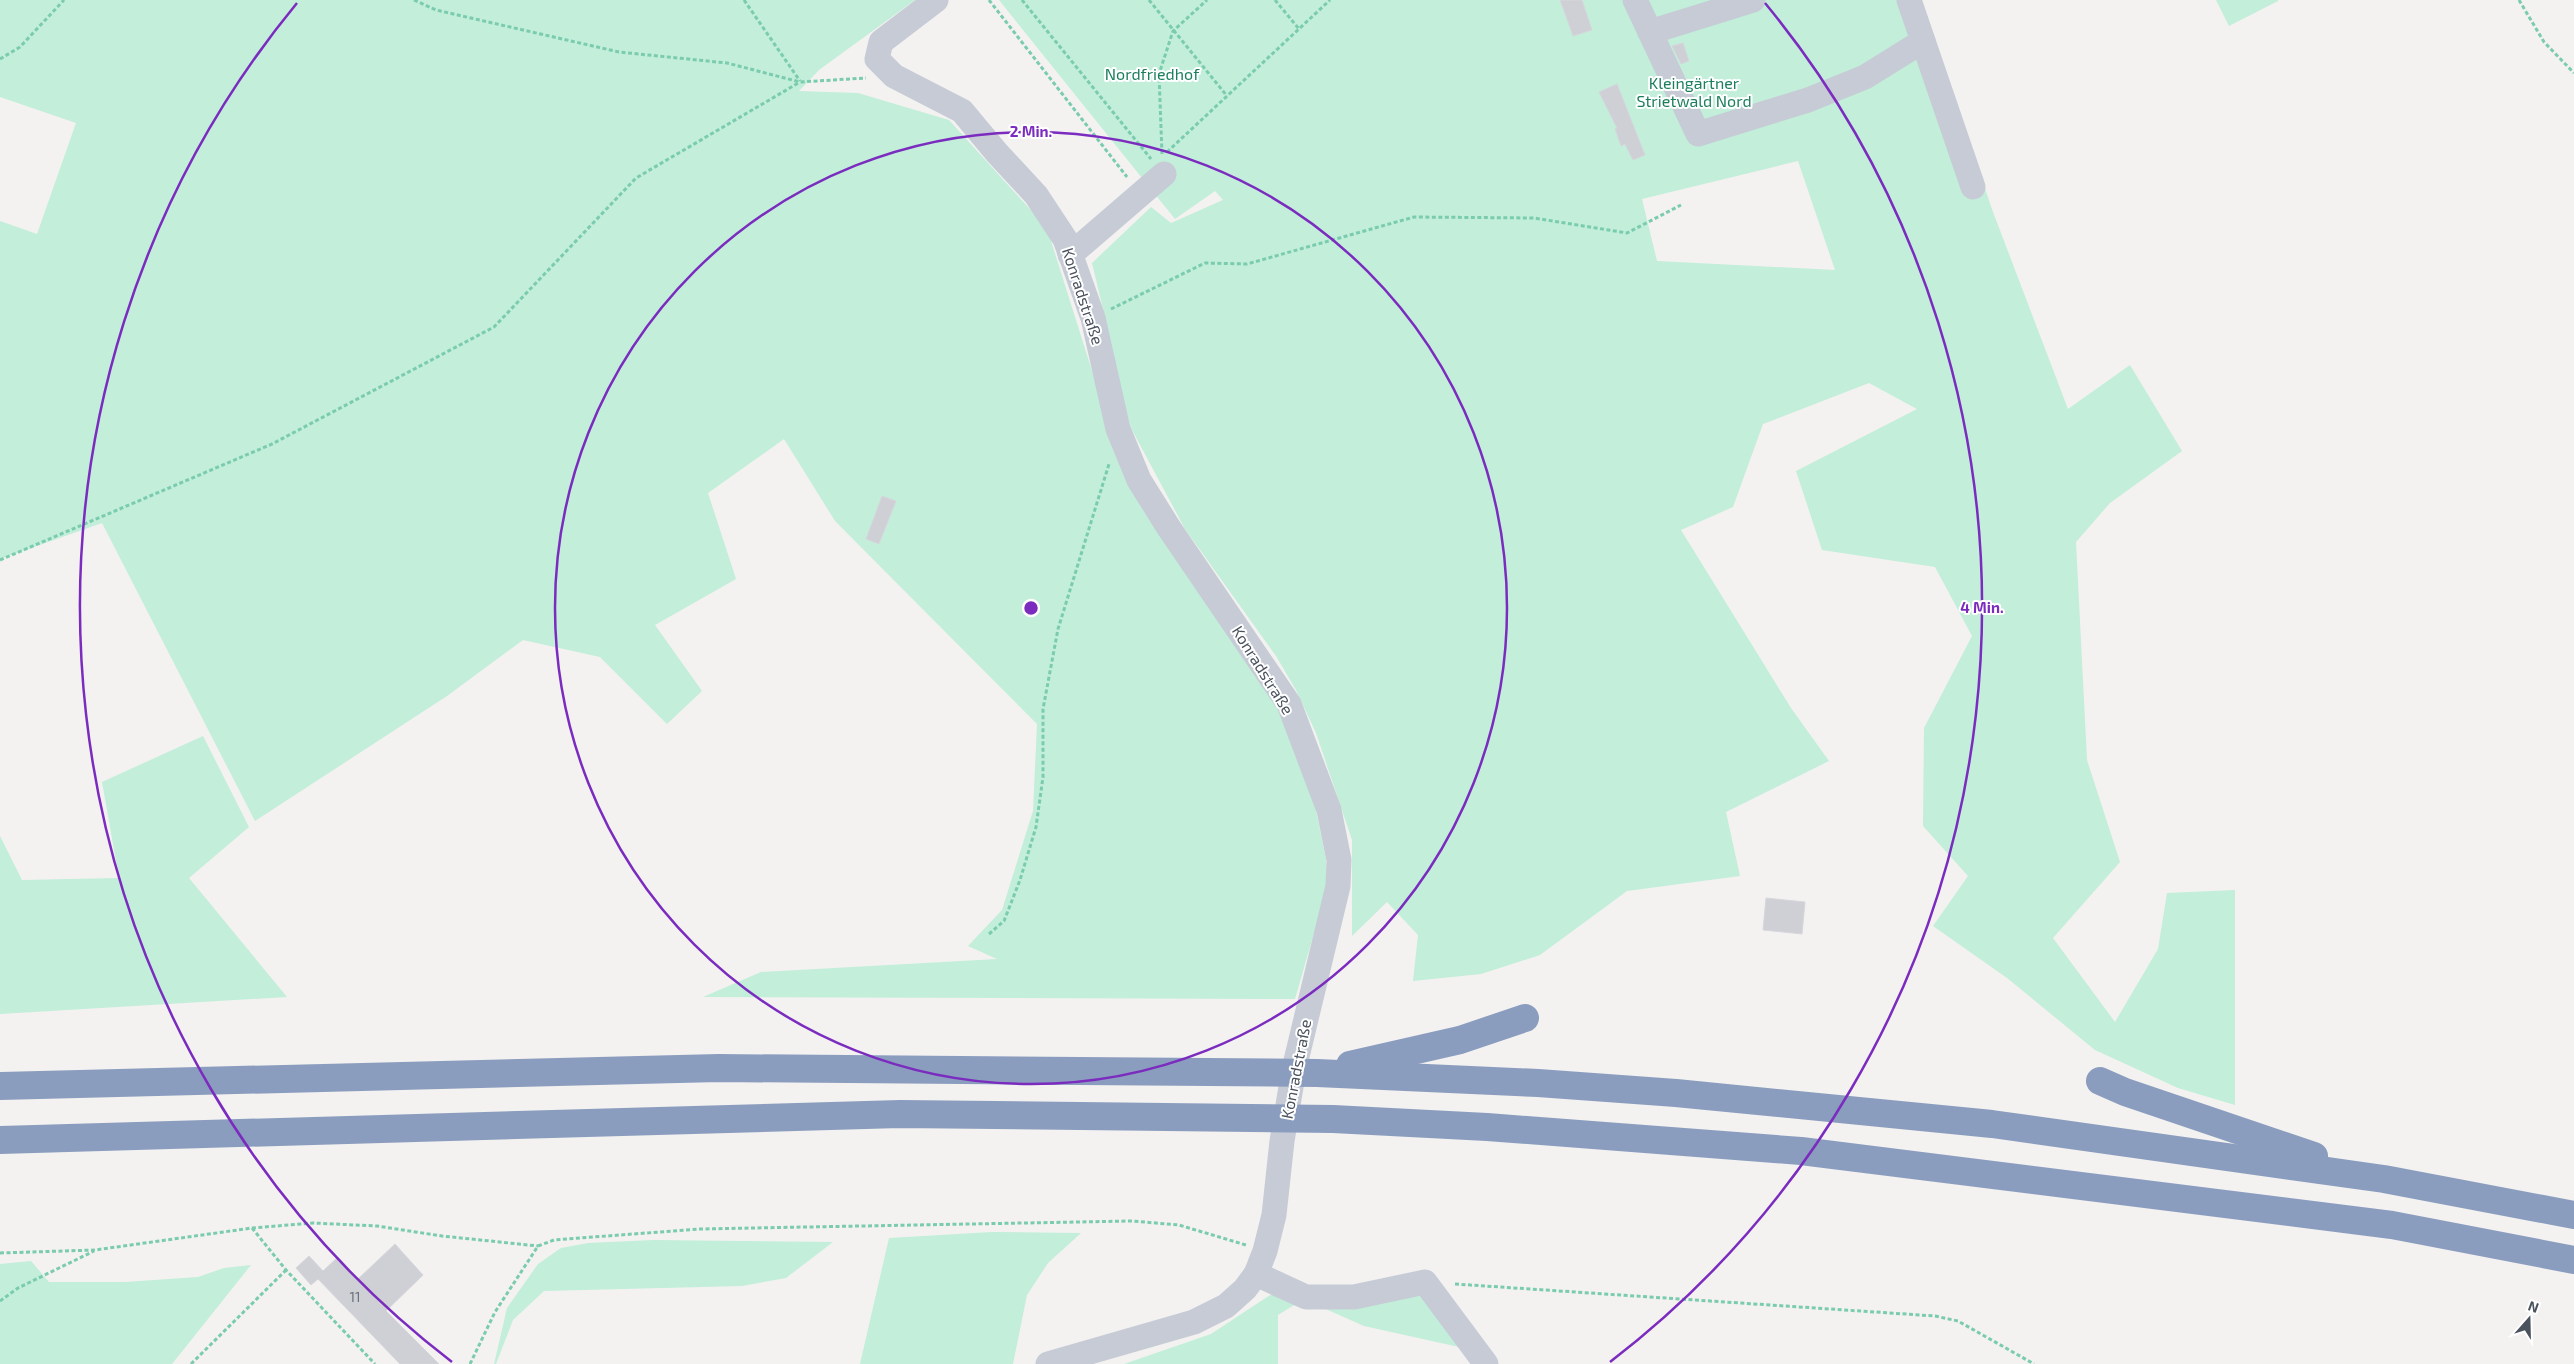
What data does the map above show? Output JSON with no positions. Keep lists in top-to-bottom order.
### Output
{
  "streets": {
    "street": ["Konradstraße"]
  },
  "parks": ["Nordfriedhof", "Kleingärtner Strietwald Nord"],
  "house_numbers": ["11"],
  "north": "top",
  "rings": ["2 Min.", "4 Min."]
}
